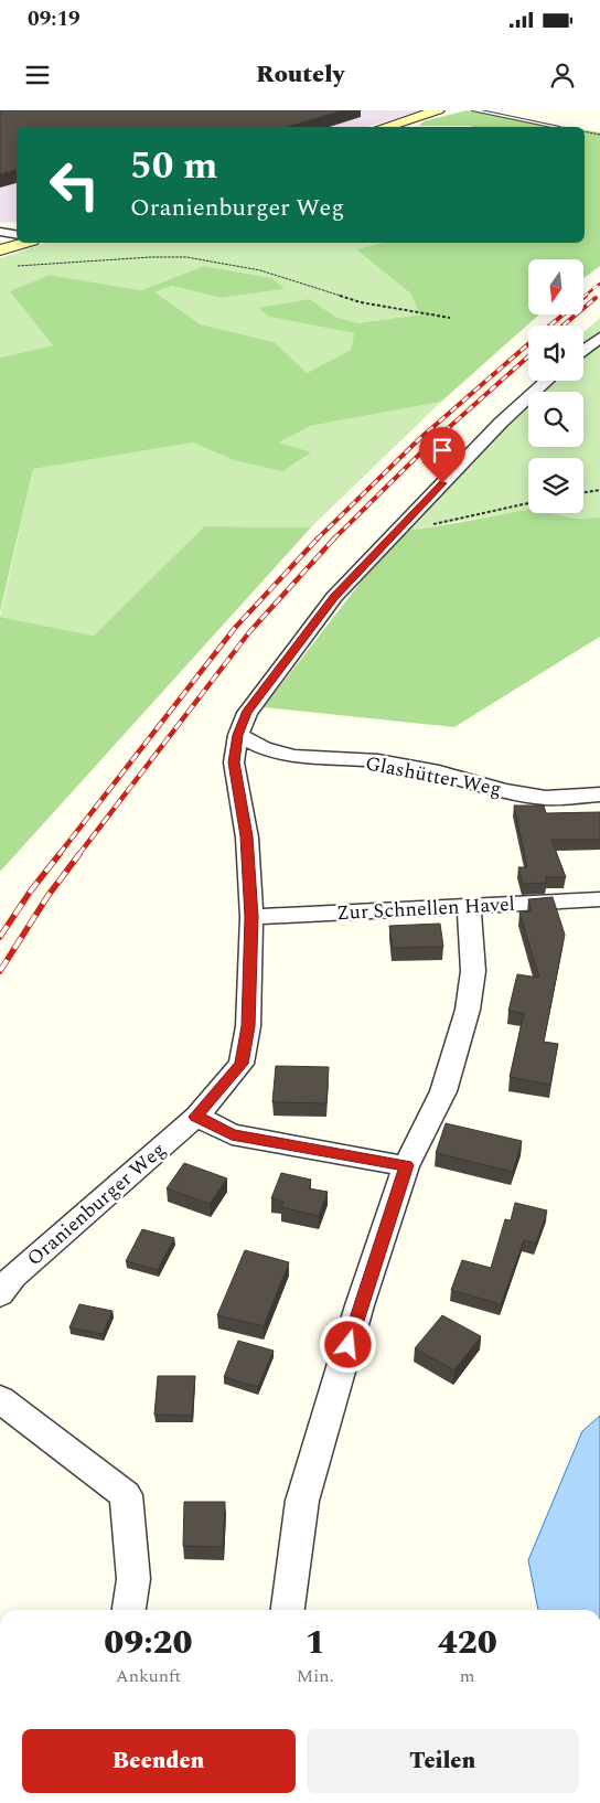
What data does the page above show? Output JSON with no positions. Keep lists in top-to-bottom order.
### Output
{
  "streets": {
    "street": ["Glashütter Weg", "Zur Schnellen Havel", "Oranienburger Weg"]
  },
  "crossings": [
    ["Glashütter Weg", "Oranienburger Weg"],
    ["Zur Schnellen Havel", "Oranienburger Weg"]
  ],
  "north": "bottom",
  "page": {
    "status": "09:19",
    "header": "Routely",
    "turn": ["50 m", "Oranienburger Weg"],
    "eta": [
      "09:20",
      "Ankunft",
      "1",
      "Min.",
      "420",
      "m"
    ],
    "buttons": ["Beenden", "Teilen"]
  }
}
